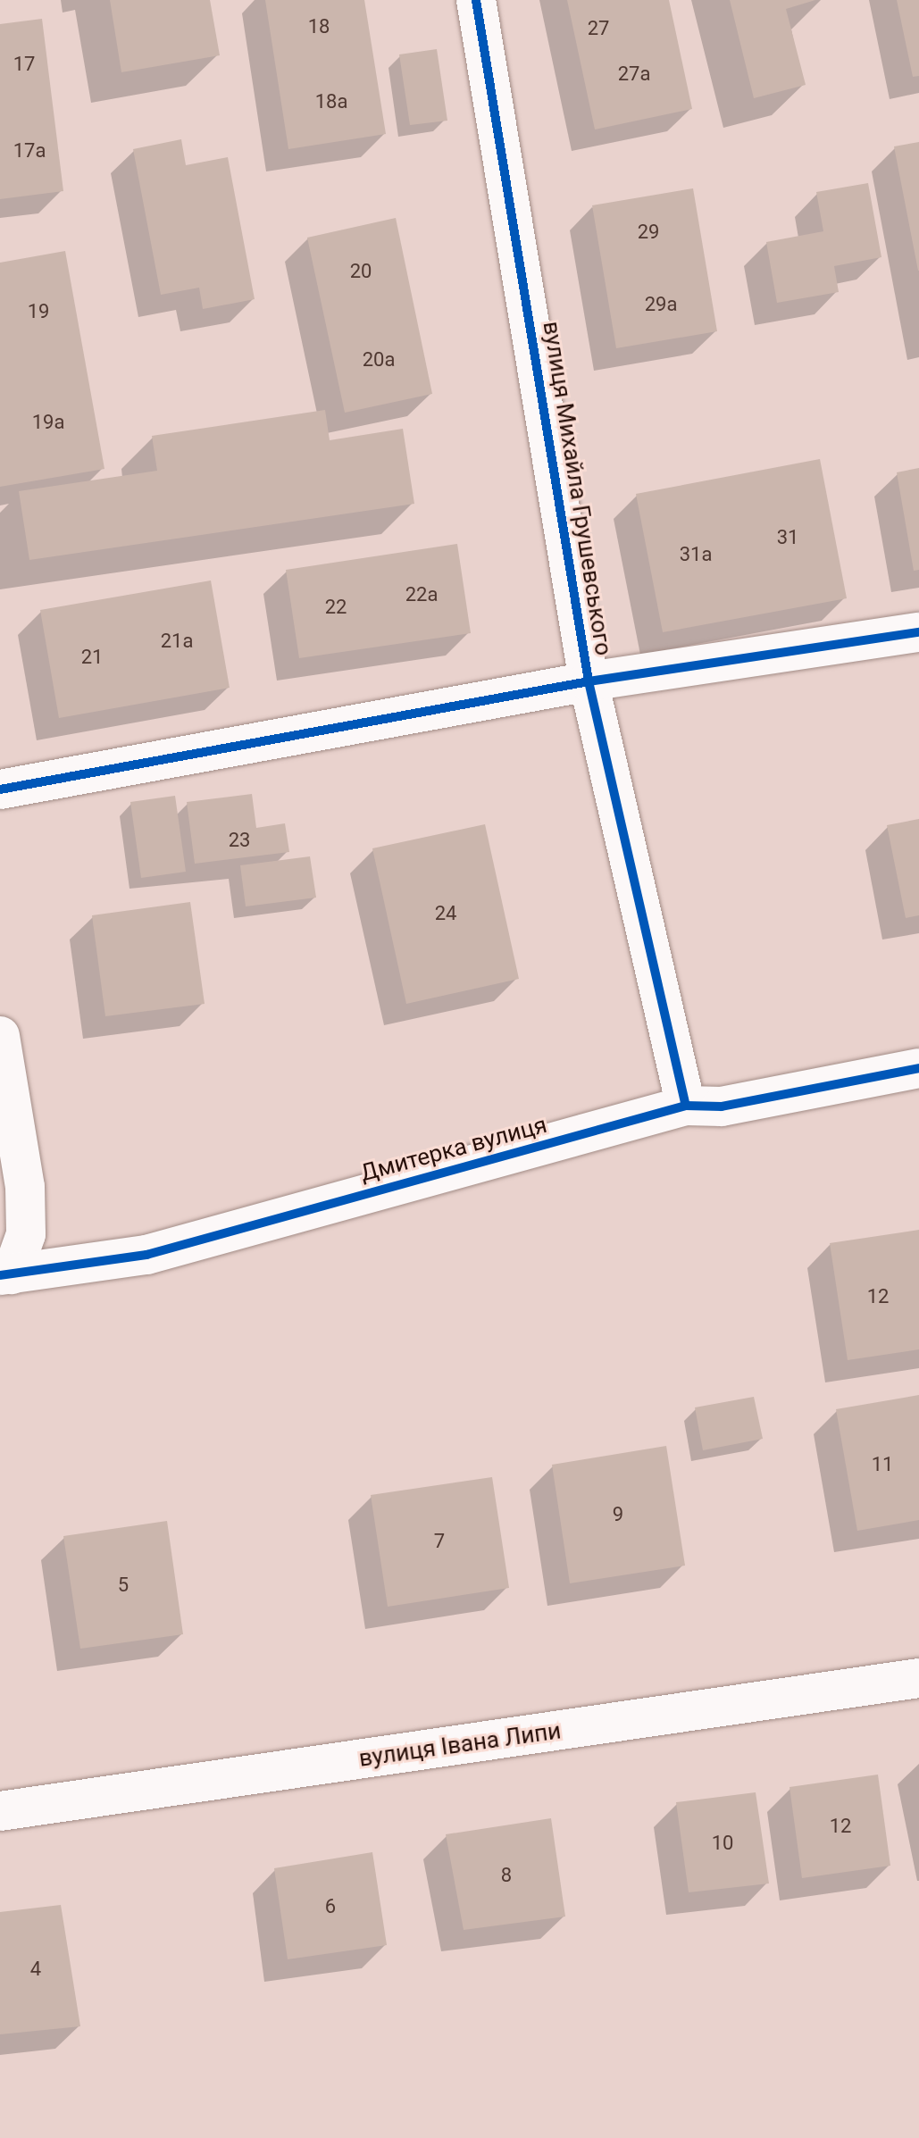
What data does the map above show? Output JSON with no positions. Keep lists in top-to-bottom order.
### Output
{
  "streets": {
    "street": ["вулиця Михайла Грушевського", "Дмитерка вулиця", "вулиця Івана Липи"]
  },
  "crossings": [
    ["вулиця Михайла Грушевського", "Дмитерка вулиця"]
  ],
  "house_numbers": [
    "18",
    "27",
    "17",
    "27а",
    "18а",
    "17а",
    "29",
    "20",
    "29а",
    "19",
    "20а",
    "19а",
    "31",
    "31а",
    "22а",
    "22",
    "21а",
    "21",
    "23",
    "24",
    "12",
    "11",
    "9",
    "7",
    "5",
    "12",
    "10",
    "8",
    "6",
    "4"
  ]
}
